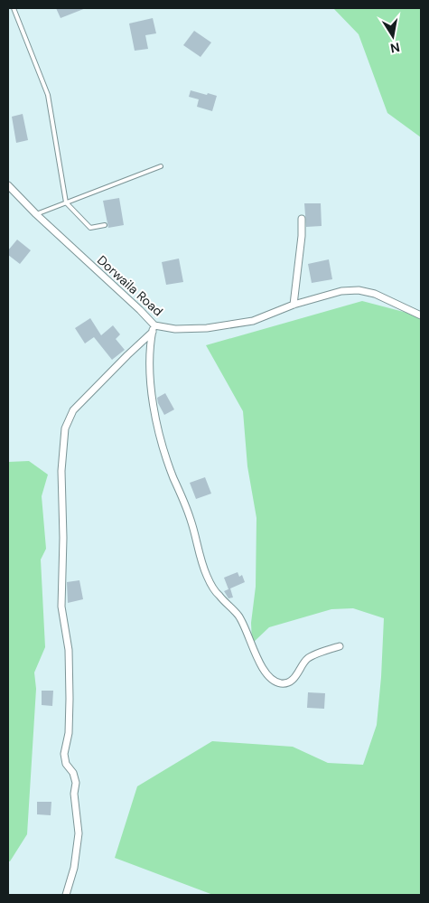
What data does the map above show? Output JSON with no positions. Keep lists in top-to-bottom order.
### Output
{
  "streets": {
    "street": ["Dorwaila Road"]
  },
  "north": "bottom"
}
